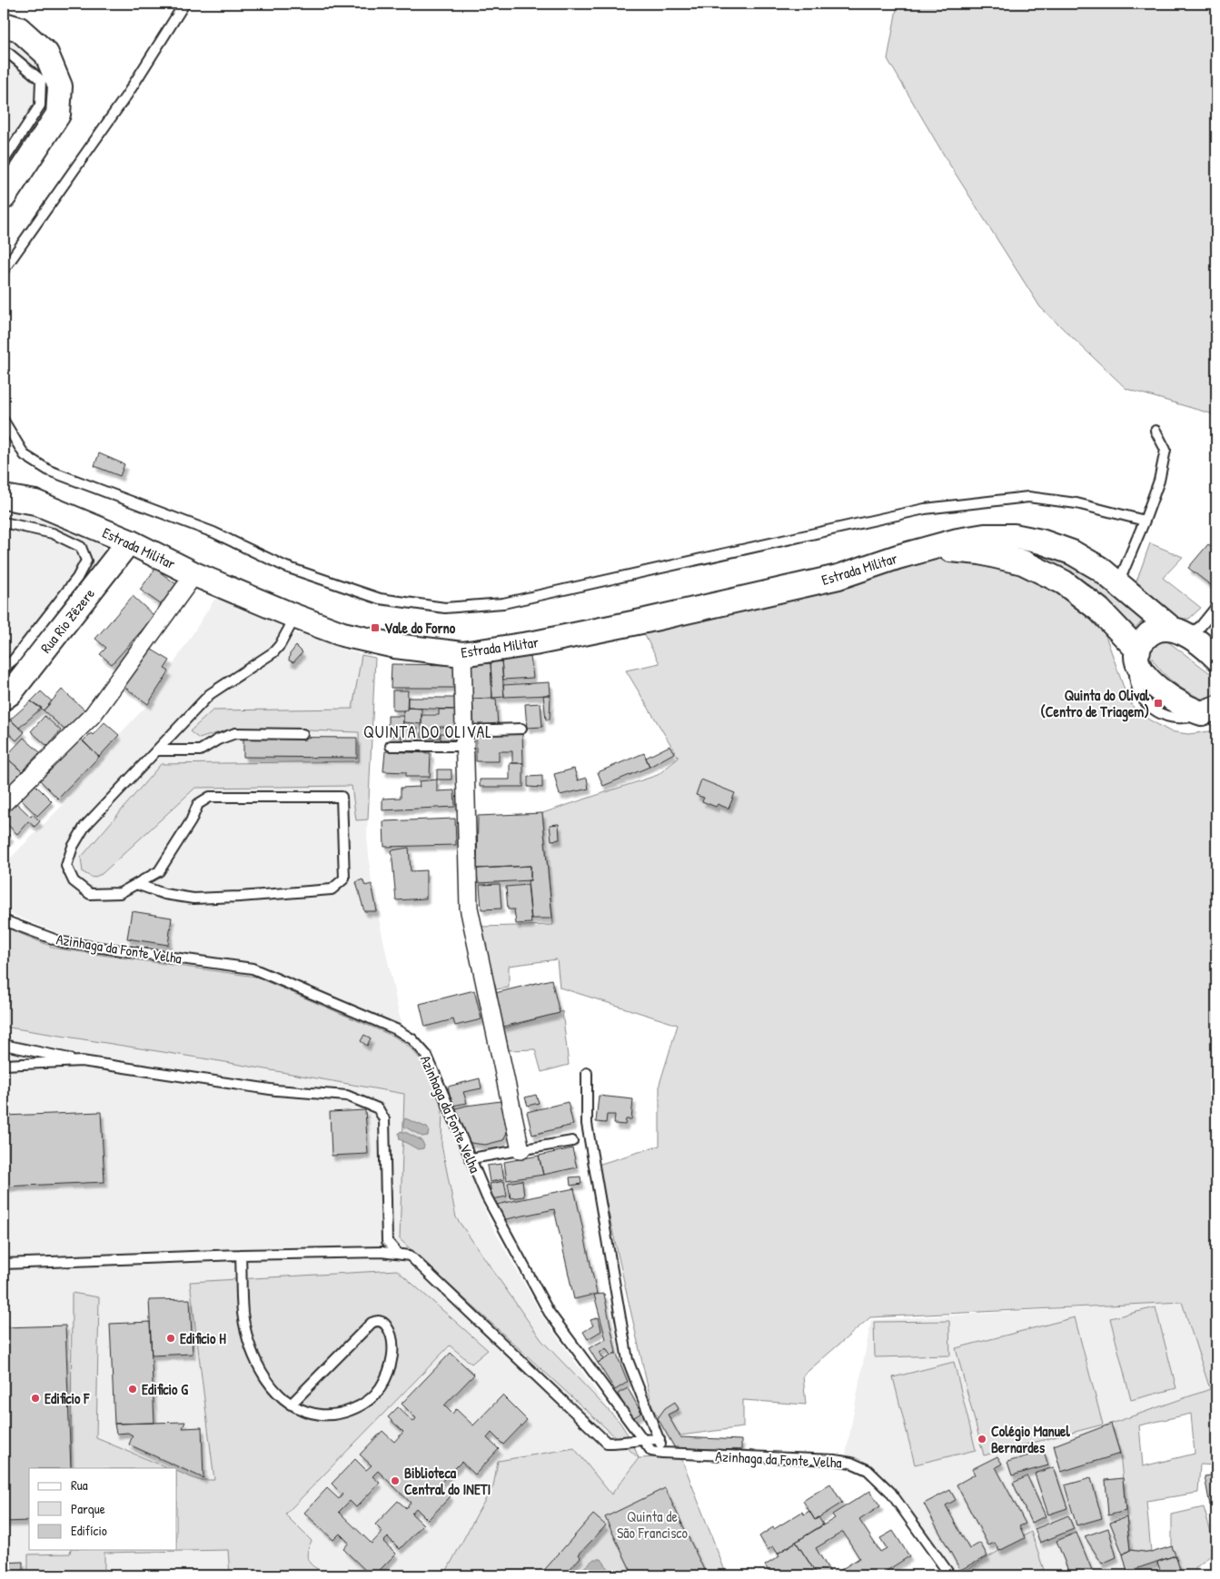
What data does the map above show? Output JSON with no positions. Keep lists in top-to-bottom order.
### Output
{
  "streets": {
    "street": ["Estrada Militar", "Rua Rio Zêzere"],
    "lane": ["Azinhaga da Fonte Velha"]
  },
  "crossings": [
    ["Estrada Militar", "Rua Rio Zêzere"]
  ],
  "districts": ["QUINTA DO OLIVAL"],
  "parks": ["Quinta de São Francisco"],
  "places": {
    "transit": ["Vale do Forno", "Quinta do Olival (Centro de Triagem)"],
    "other": [
      "Edificio H",
      "Edificio G",
      "Edificio F",
      "Colégio Manuel Bernardes",
      "Biblioteca Central do INETI"
    ]
  },
  "legend": ["Rua", "Parque", "Edifício"]
}
